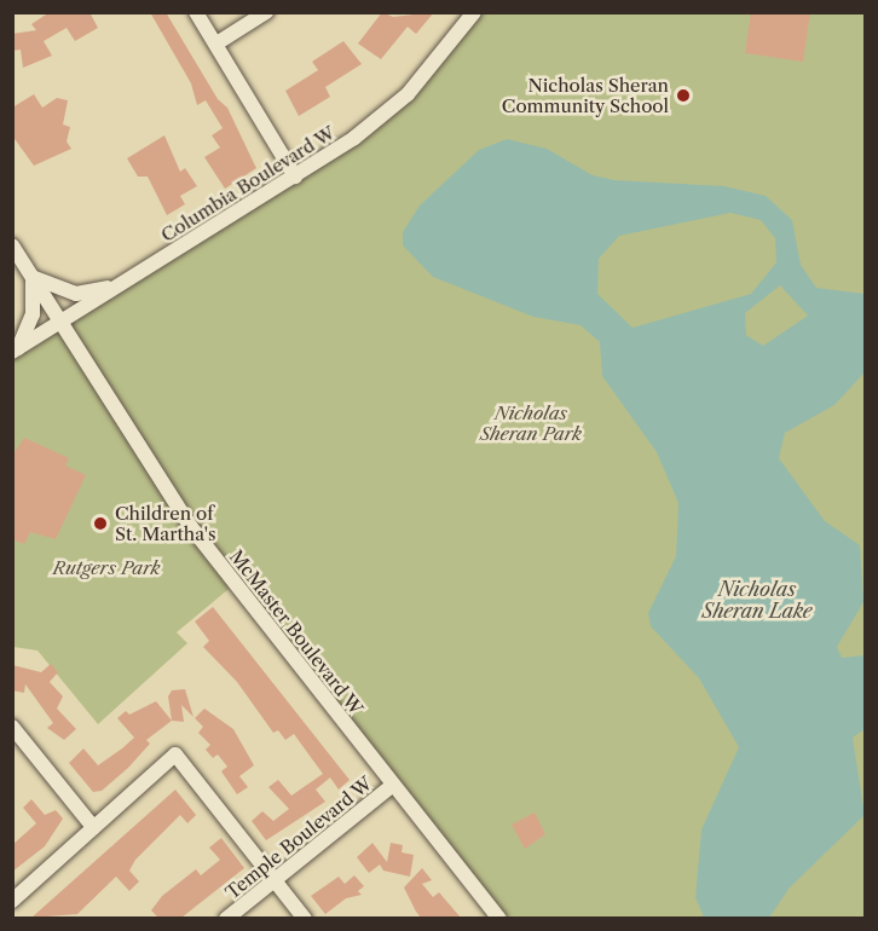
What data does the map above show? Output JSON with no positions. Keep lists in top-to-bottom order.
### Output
{
  "streets": {
    "street": ["Columbia Boulevard W", "McMaster Boulevard W", "Temple Boulevard W"]
  },
  "crossings": [
    ["Columbia Boulevard W", "McMaster Boulevard W"],
    ["McMaster Boulevard W", "Temple Boulevard W"]
  ],
  "water": ["Nicholas Sheran Lake"],
  "parks": ["Nicholas Sheran Park", "Rutgers Park"],
  "places": ["Nicholas Sheran Community School", "Children of St. Martha's"]
}
